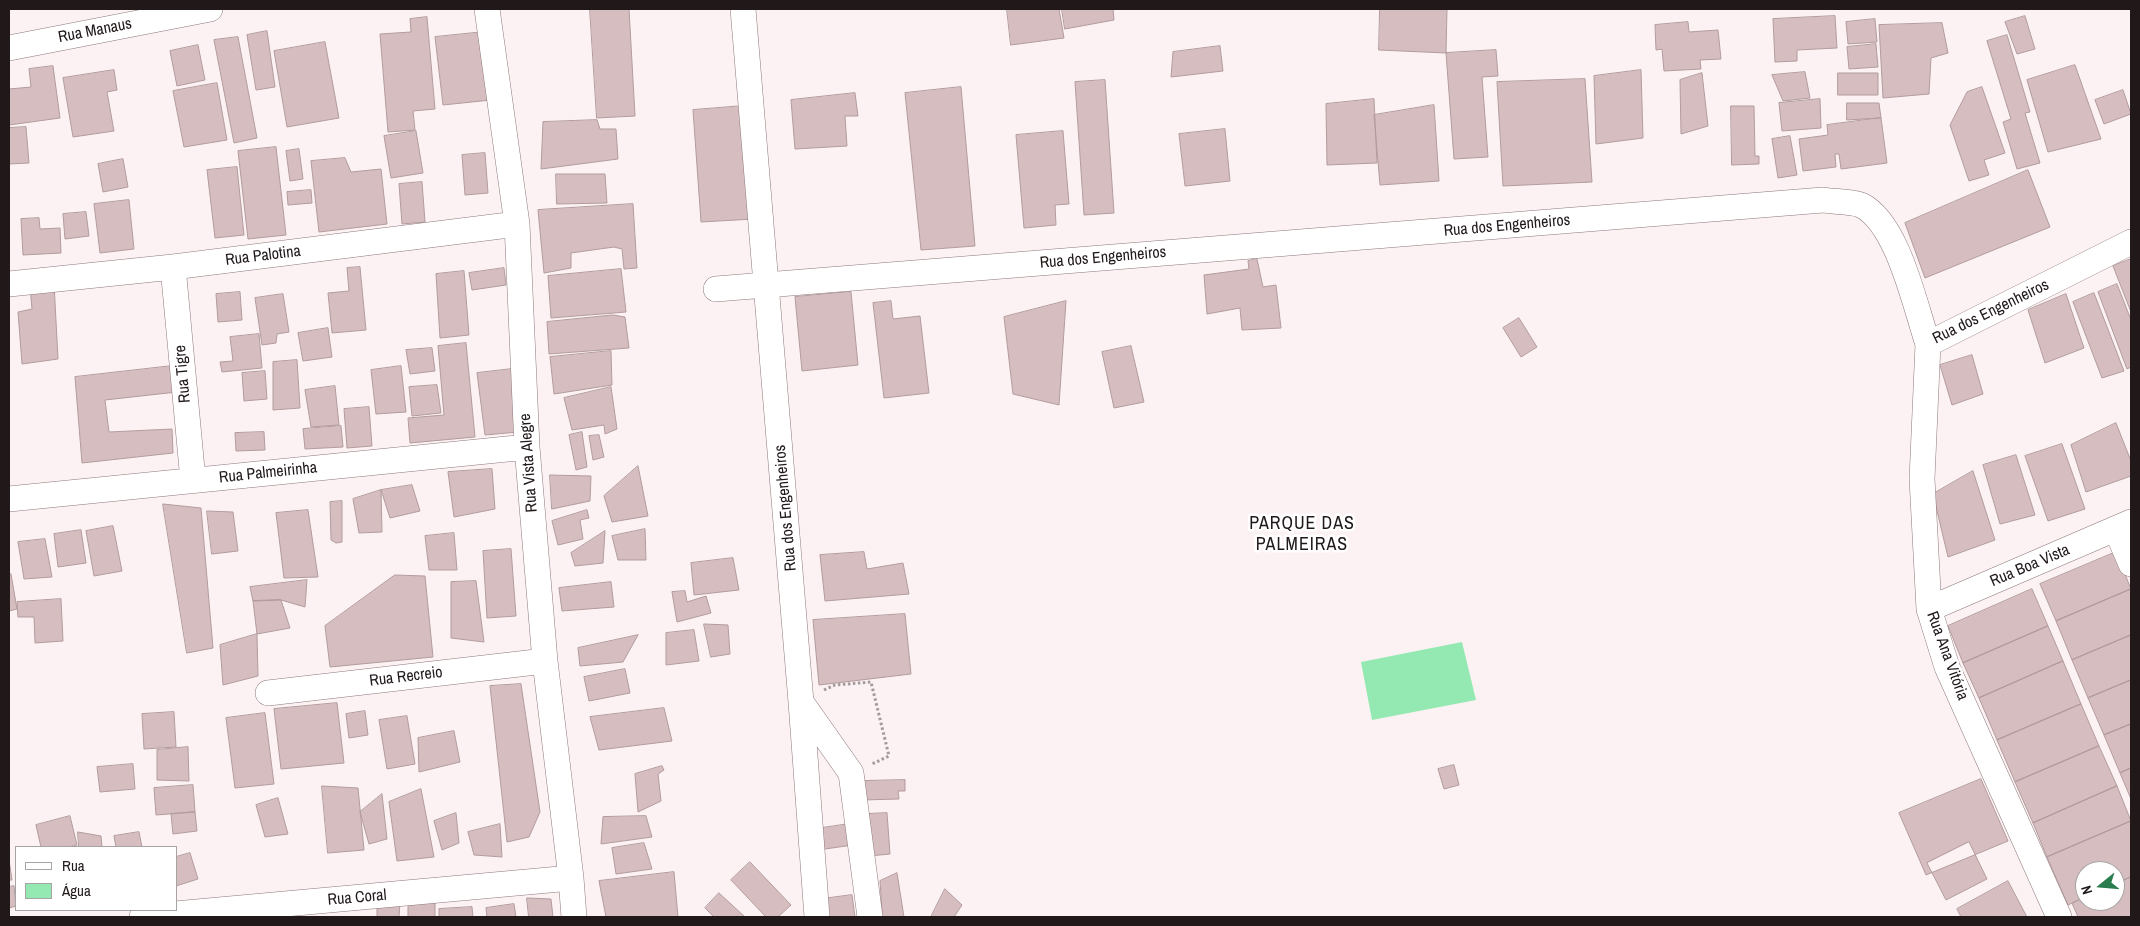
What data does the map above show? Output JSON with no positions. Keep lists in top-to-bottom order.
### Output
{
  "streets": {
    "street": [
      "Rua Manaus",
      "Rua dos Engenheiros",
      "Rua Palotina",
      "Rua Tigre",
      "Rua Vista Alegre",
      "Rua Palmeirinha",
      "Rua Boa Vista",
      "Rua Ana Vitória",
      "Rua Recreio",
      "Rua Coral"
    ]
  },
  "crossings": [
    ["Rua dos Engenheiros", "Rua Ana Vitória"],
    ["Rua Palotina", "Rua Tigre"],
    ["Rua Palotina", "Rua Vista Alegre"],
    ["Rua Tigre", "Rua Palmeirinha"],
    ["Rua Vista Alegre", "Rua Palmeirinha"],
    ["Rua Vista Alegre", "Rua Recreio"],
    ["Rua Vista Alegre", "Rua Coral"],
    ["Rua Boa Vista", "Rua Ana Vitória"]
  ],
  "districts": ["PARQUE DAS PALMEIRAS"],
  "legend": ["Rua", "Água"],
  "north": "left"
}
